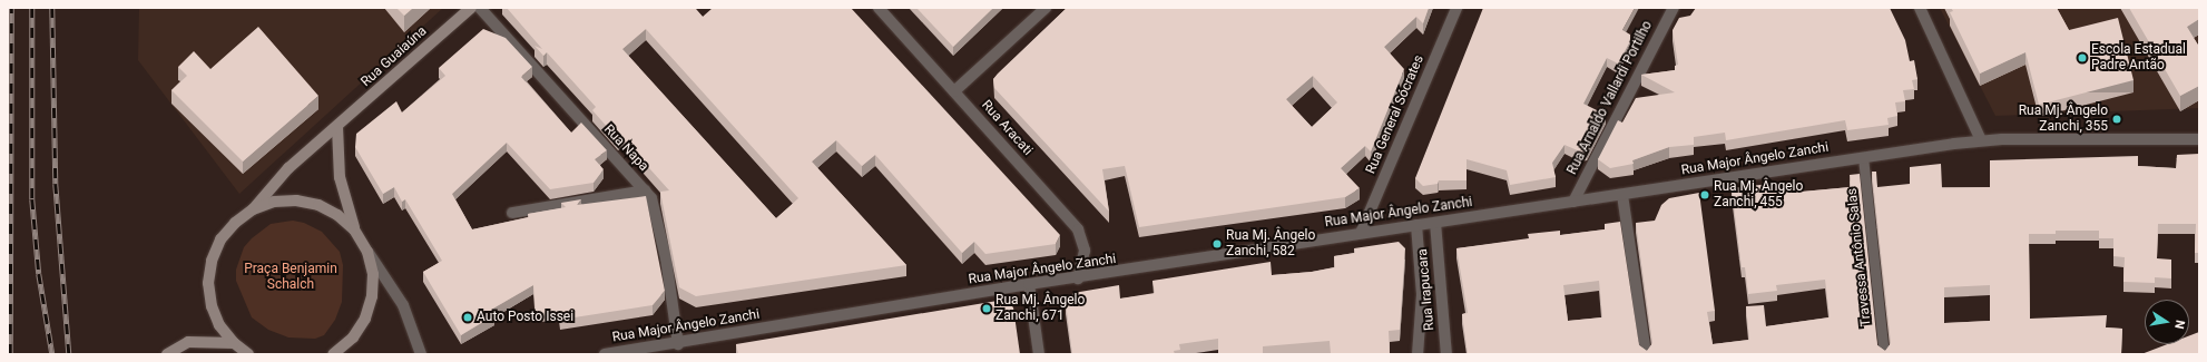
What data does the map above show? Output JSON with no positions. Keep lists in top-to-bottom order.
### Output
{
  "streets": {
    "street": [
      "Rua Guaiaúna",
      "Rua Arnaldo Vallardi Portilho",
      "Rua General Sócrates",
      "Rua Aracati",
      "Rua Napa",
      "Rua Major Ângelo Zanchi",
      "Rua Irapucara"
    ],
    "lane": ["Travessa Antônio Salas"]
  },
  "crossings": [
    ["Rua Arnaldo Vallardi Portilho", "Rua Major Ângelo Zanchi"],
    ["Rua General Sócrates", "Rua Major Ângelo Zanchi"],
    ["Rua Aracati", "Rua Major Ângelo Zanchi"],
    ["Rua Napa", "Rua Major Ângelo Zanchi"],
    ["Rua Major Ângelo Zanchi", "Travessa Antônio Salas"],
    ["Rua Major Ângelo Zanchi", "Rua Irapucara"]
  ],
  "parks": ["Praça Benjamin Schalch"],
  "places": [
    "Escola Estadual Padre Antão",
    "Rua Mj. Ângelo Zanchi, 355",
    "Rua Mj. Ângelo Zanchi, 455",
    "Rua Mj. Ângelo Zanchi, 582",
    "Rua Mj. Ângelo Zanchi, 671",
    "Auto Posto Issei"
  ],
  "north": "right"
}
